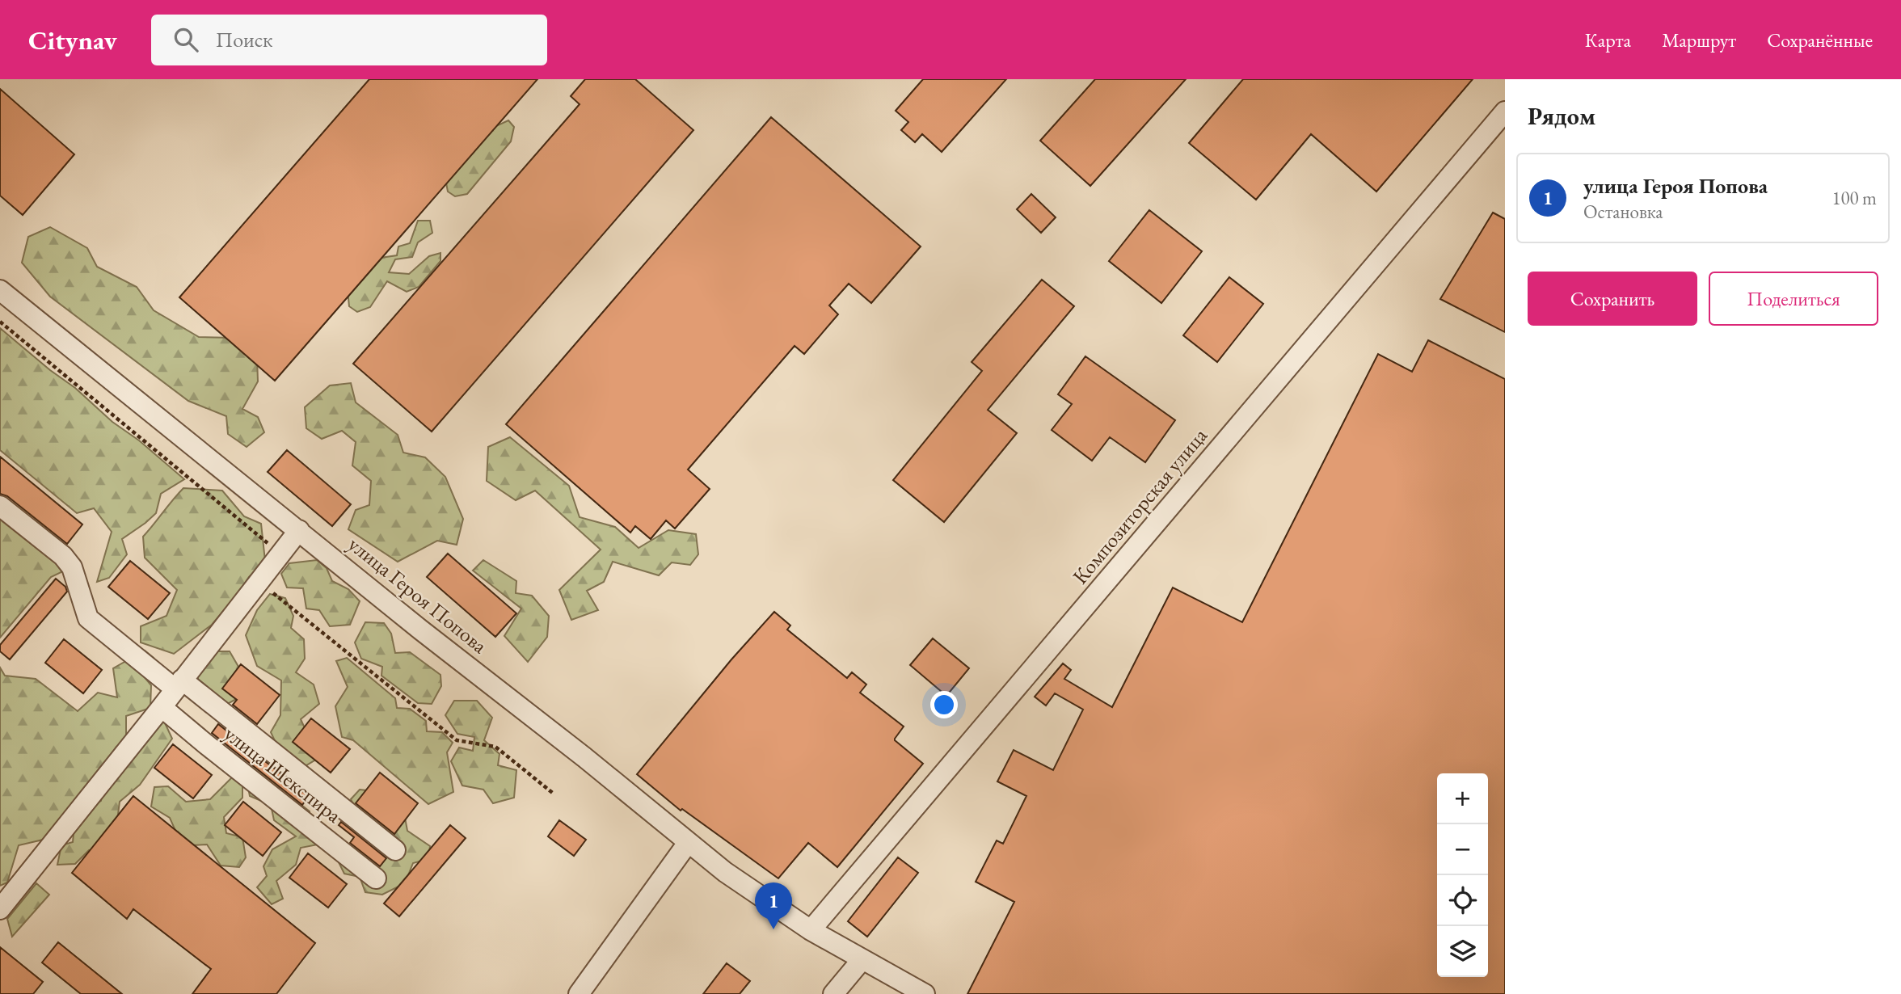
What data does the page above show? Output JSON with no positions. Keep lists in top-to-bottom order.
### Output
{
  "streets": {
    "street": ["Композиторская улица", "улица Героя Попова", "улица Шекспира"]
  },
  "crossings": [
    ["Композиторская улица", "улица Героя Попова"]
  ],
  "page": {
    "header": "Citynav",
    "search": "Поиск",
    "nav": ["Карта", "Маршрут", "Сохранённые"],
    "heading": "Рядом",
    "list": [
      {
        "mark": "1",
        "name": "улица Героя Попова",
        "note": "Остановка",
        "value": "100 m"
      }
    ],
    "buttons": ["Сохранить", "Поделиться"],
    "map_buttons": ["+", "−"],
    "pins": "1"
  }
}
